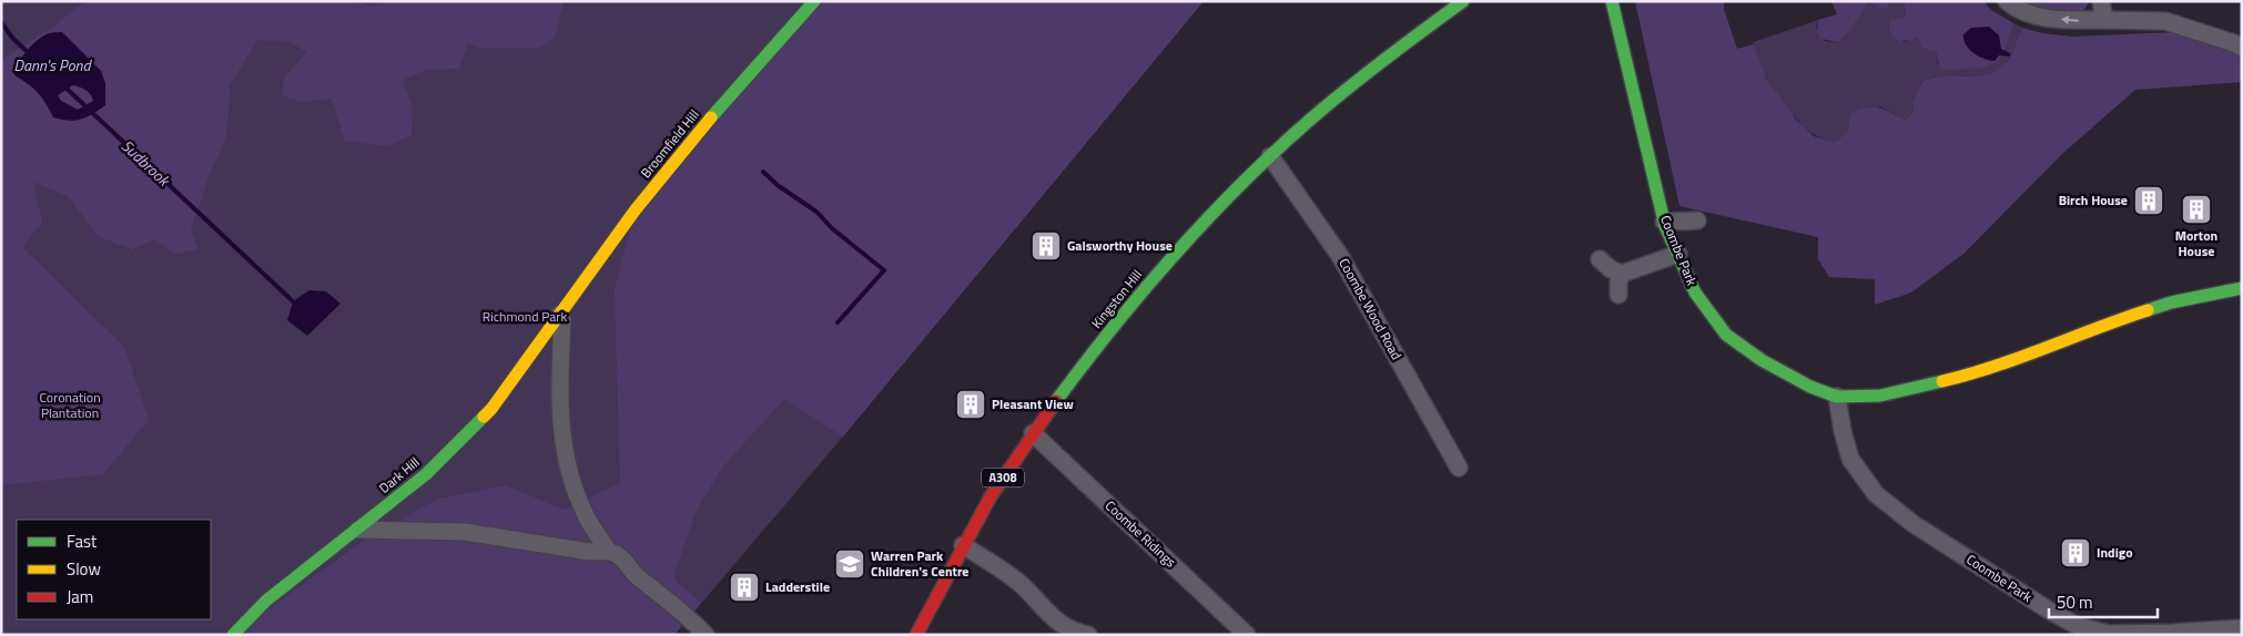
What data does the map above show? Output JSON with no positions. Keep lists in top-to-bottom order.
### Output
{
  "streets": {
    "street": [
      "Broomfield Hill",
      "Coombe Park",
      "Kingston Hill",
      "Coombe Wood Road",
      "Dark Hill",
      "A308",
      "Coombe Ridings"
    ]
  },
  "crossings": [
    ["Broomfield Hill", "Dark Hill"],
    ["Kingston Hill", "Coombe Wood Road"],
    ["Kingston Hill", "Coombe Ridings"]
  ],
  "water": ["Dann's Pond", "Sudbrook"],
  "parks": ["Richmond Park", "Coronation Plantation"],
  "places": {
    "building": [
      "Birch House",
      "Morton House",
      "Galsworthy House",
      "Pleasant View",
      "Indigo",
      "Ladderstile"
    ],
    "school or university": ["Warren Park Children's Centre"]
  },
  "legend": ["Fast", "Slow", "Jam"],
  "scale_bar": "50 m"
}
